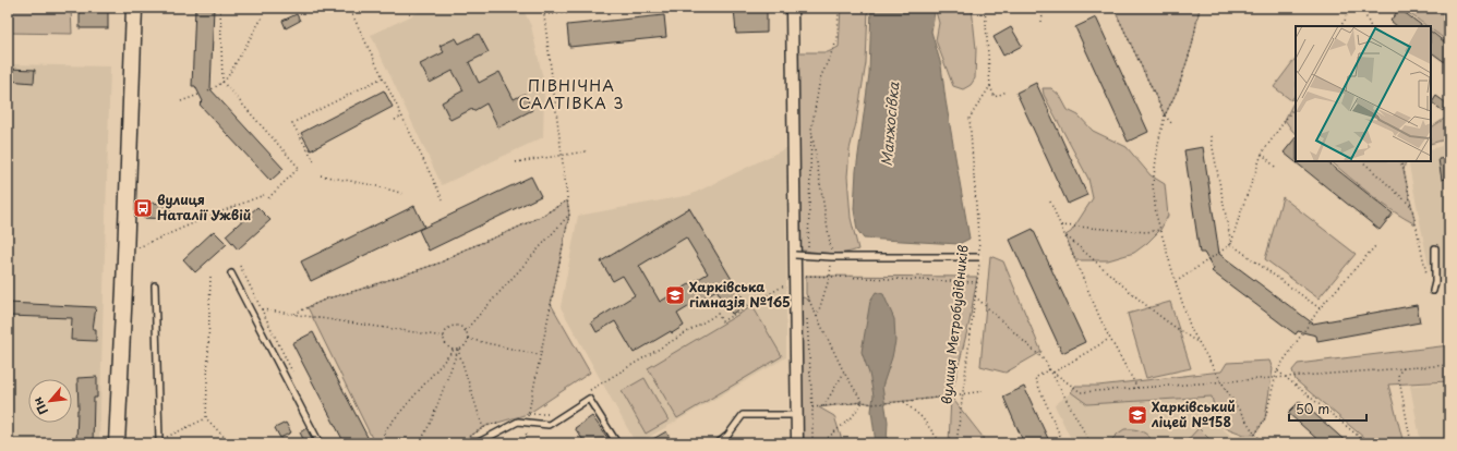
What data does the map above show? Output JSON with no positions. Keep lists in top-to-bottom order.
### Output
{
  "streets": {
    "path": ["вулиця Метробудівників"]
  },
  "districts": ["ПІВНІЧНА САЛТІВКА 3"],
  "water": ["Манжосівка"],
  "places": {
    "bus stop": ["вулиця Наталії Ужвій"],
    "school or university": ["Харківська гімназія №165", "Харківський ліцей №158"]
  },
  "scale_bar": "50 m",
  "north": "bottom left"
}
